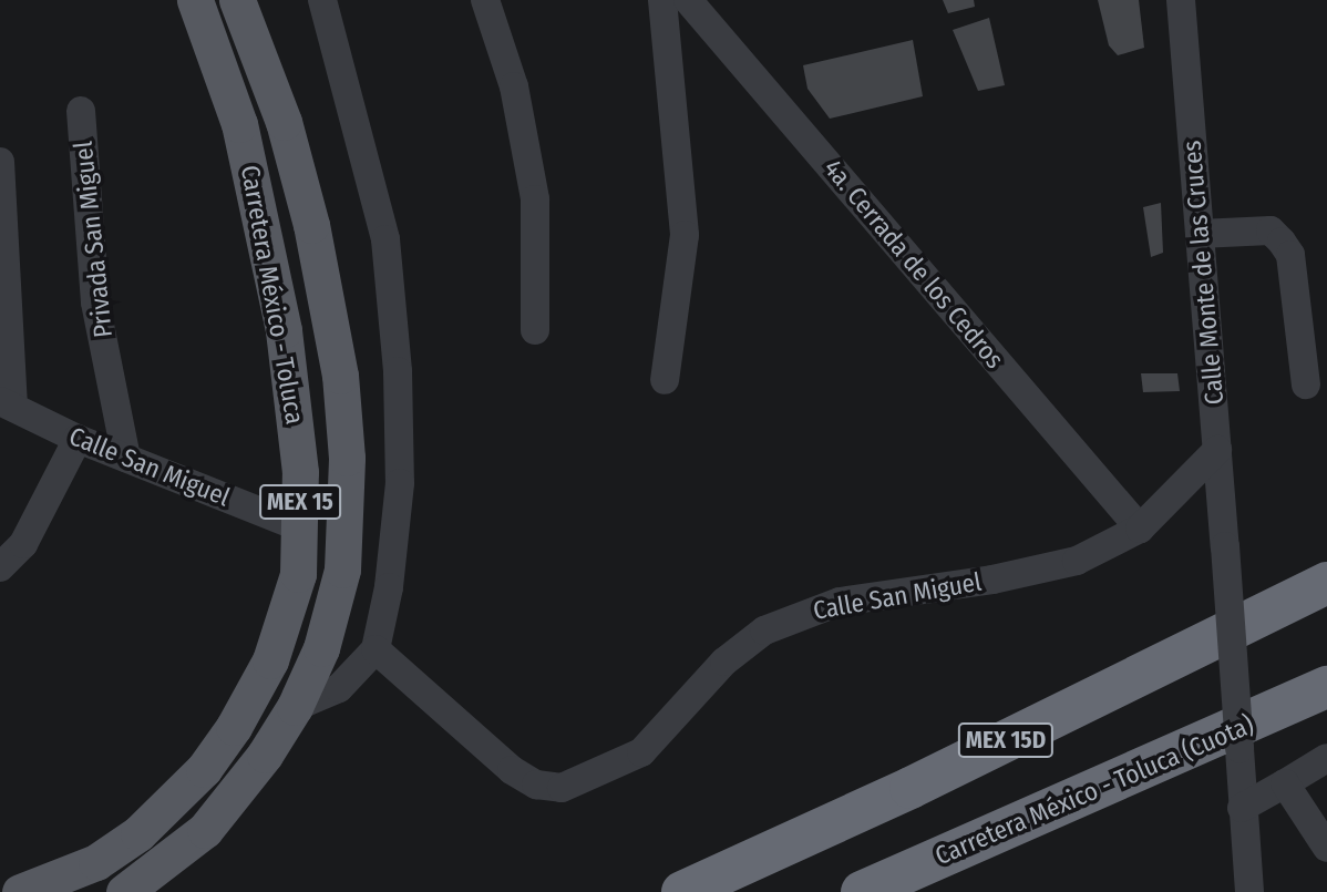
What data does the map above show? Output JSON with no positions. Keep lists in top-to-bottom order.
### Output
{
  "streets": {
    "highway": ["MEX 15D", "Carretera México - Toluca (Cuota)"],
    "main road": ["Carretera México - Toluca", "MEX 15"],
    "street": [
      "Privada San Miguel",
      "4a. Cerrada de los Cedros",
      "Calle Monte de las Cruces",
      "Calle San Miguel"
    ]
  },
  "crossings": [
    ["Privada San Miguel", "Calle San Miguel"],
    ["4a. Cerrada de los Cedros", "Calle San Miguel"],
    ["Calle Monte de las Cruces", "Calle San Miguel"],
    ["Carretera México - Toluca", "Calle San Miguel"]
  ]
}
